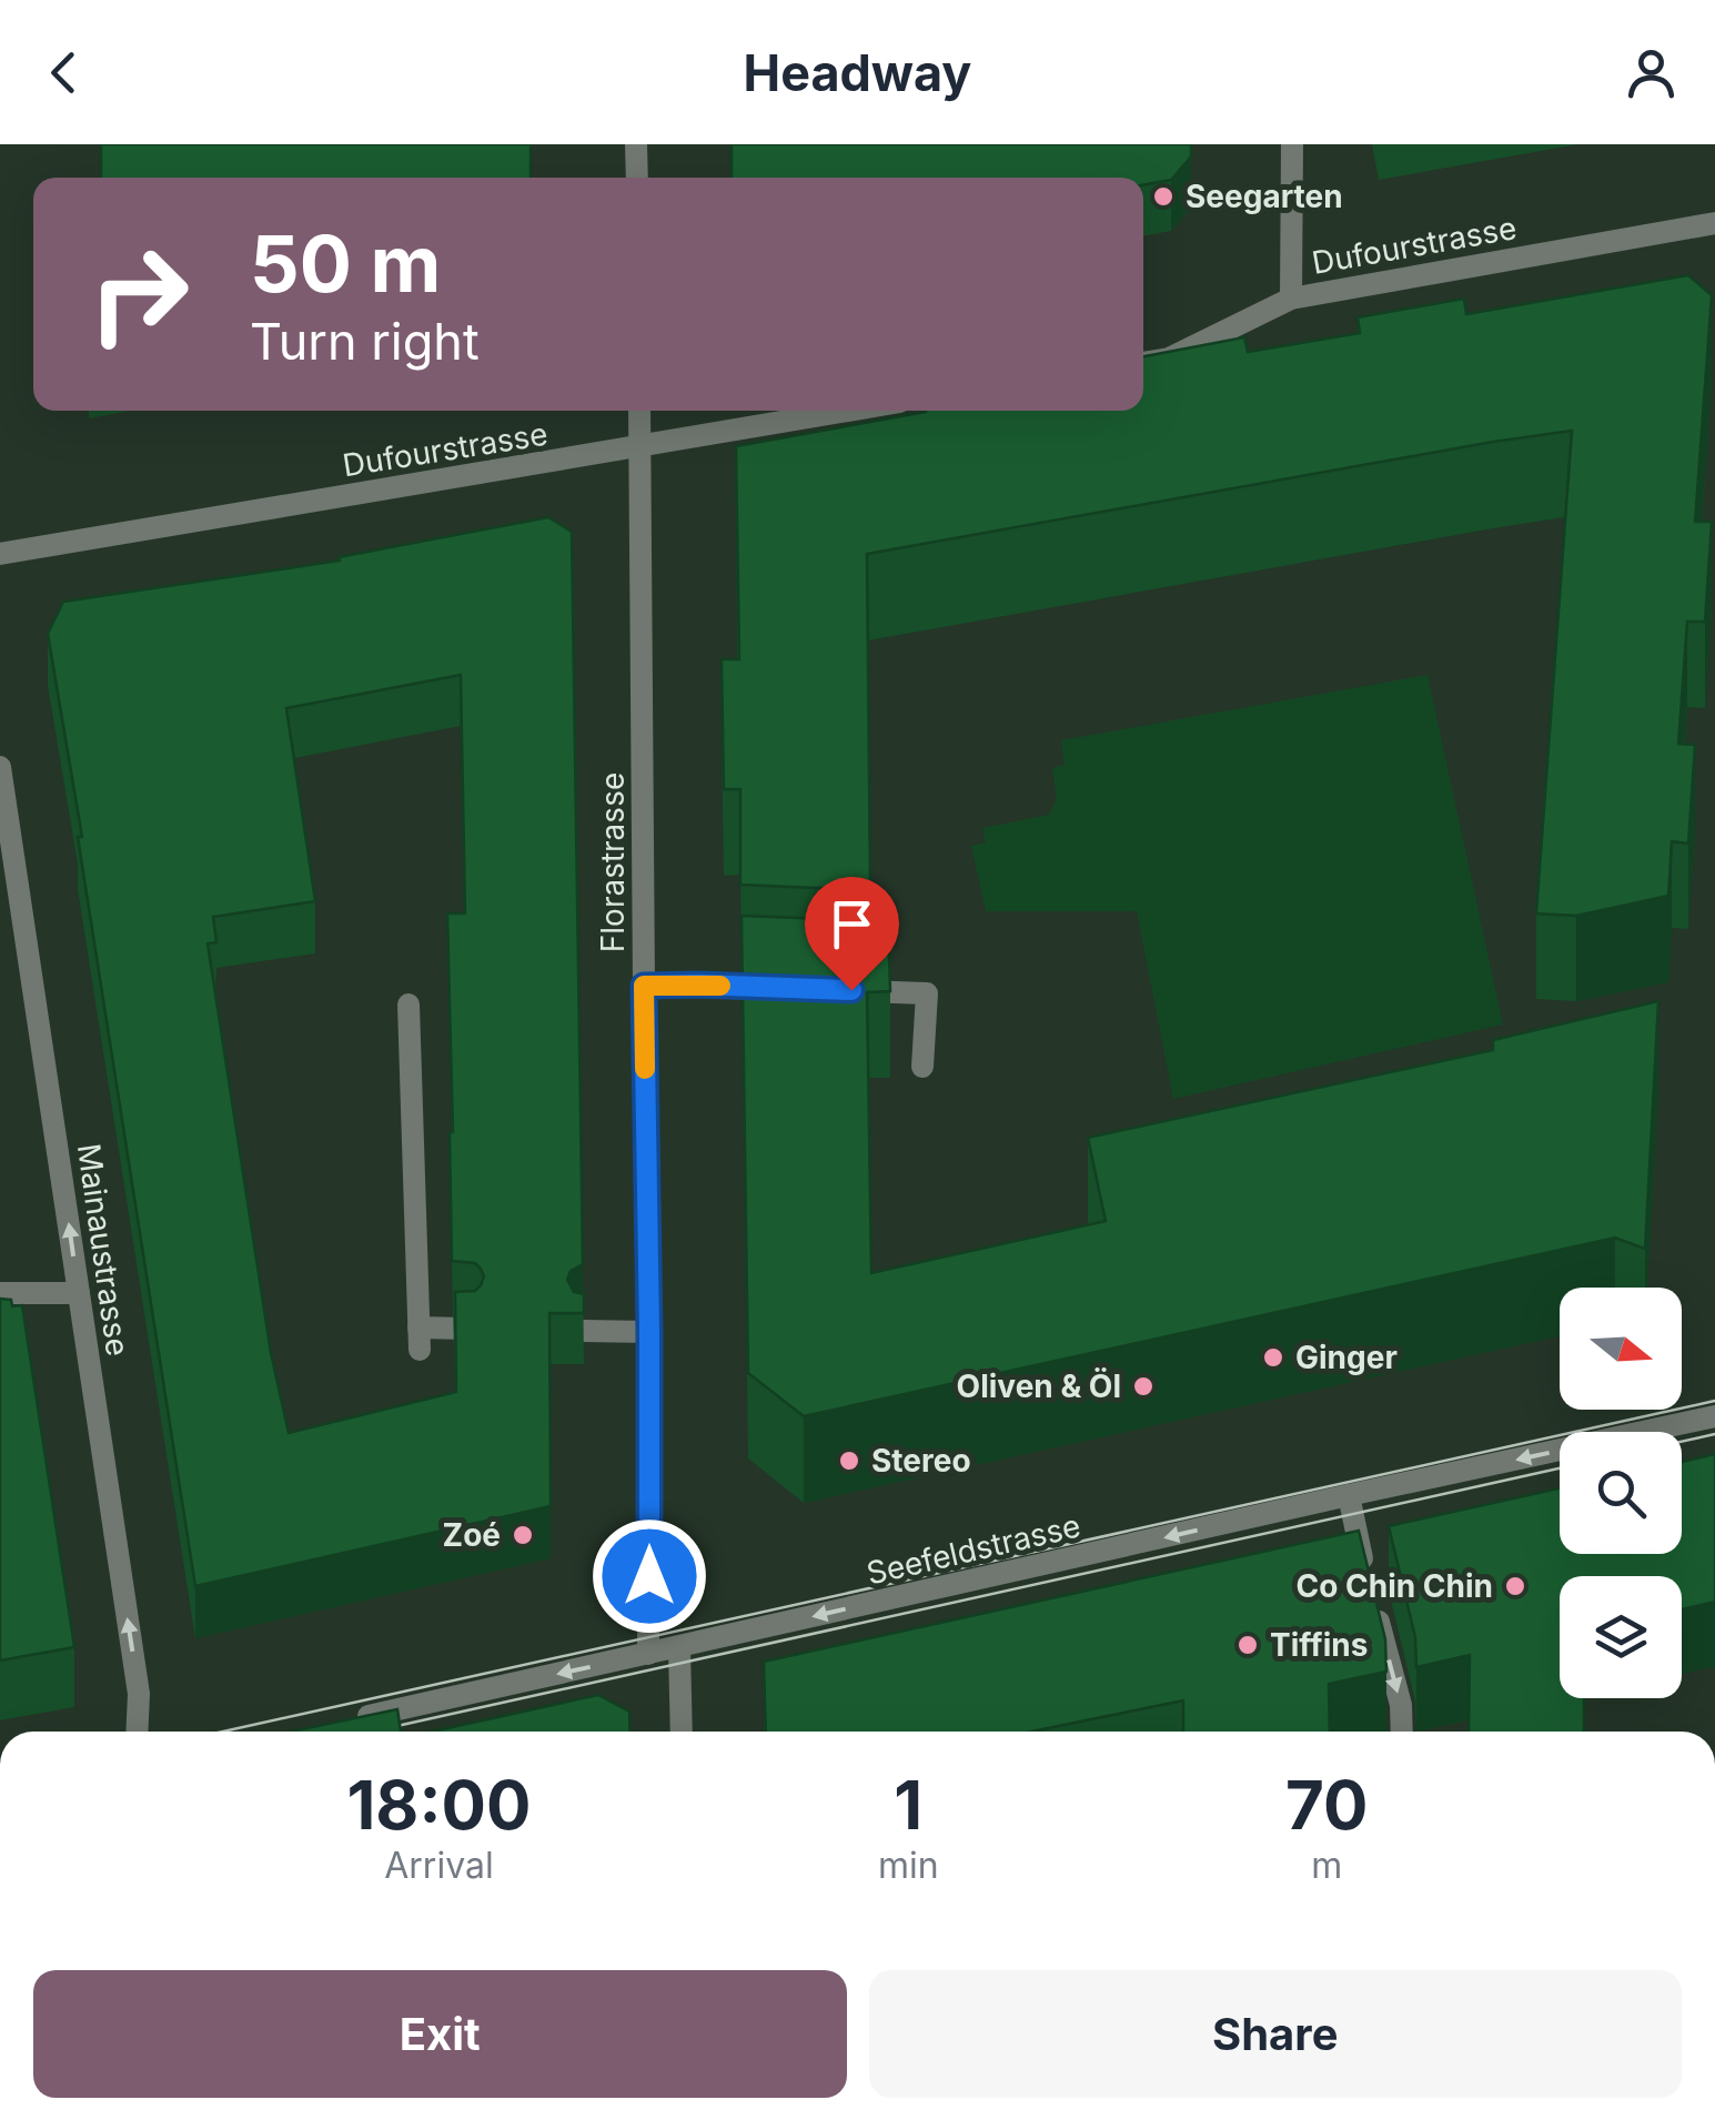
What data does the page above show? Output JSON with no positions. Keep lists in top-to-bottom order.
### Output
{
  "streets": {
    "street": [
      "Dufourstrasse",
      "Florastrasse",
      "Mainaustrasse",
      "Seefeldstrasse"
    ]
  },
  "crossings": [
    ["Dufourstrasse", "Florastrasse"],
    ["Florastrasse", "Seefeldstrasse"]
  ],
  "one_way": ["Mainaustrasse", "Seefeldstrasse"],
  "places": [
    "Seegarten",
    "Ginger",
    "Oliven & Öl",
    "Stereo",
    "Zoé",
    "Co Chin Chin",
    "Tiffins"
  ],
  "north": "right",
  "page": {
    "header": "Headway",
    "turn": ["50 m", "Turn right"],
    "eta": [
      "18:00",
      "Arrival",
      "1",
      "min",
      "70",
      "m"
    ],
    "buttons": ["Exit", "Share"]
  }
}
